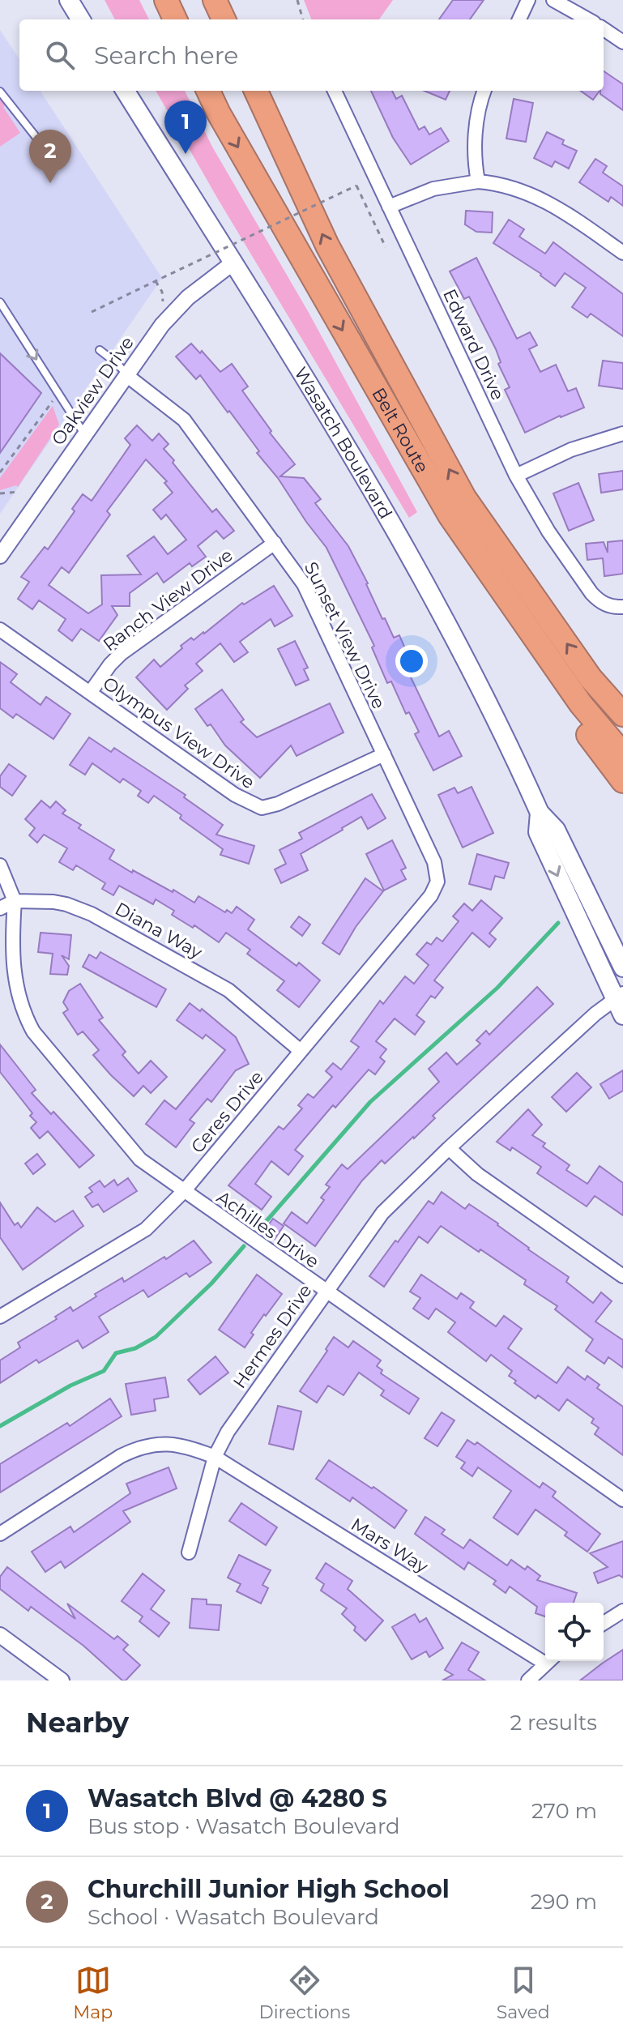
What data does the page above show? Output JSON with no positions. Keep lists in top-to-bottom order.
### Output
{
  "streets": {
    "highway": ["Belt Route"],
    "main road": ["Wasatch Boulevard"],
    "street": [
      "Edward Drive",
      "Oakview Drive",
      "Ranch View Drive",
      "Sunset View Drive",
      "Olympus View Drive",
      "Diana Way",
      "Ceres Drive",
      "Achilles Drive",
      "Hermes Drive",
      "Mars Way"
    ]
  },
  "crossings": [
    ["Oakview Drive", "Wasatch Boulevard"],
    ["Oakview Drive", "Sunset View Drive"],
    ["Wasatch Boulevard", "Hermes Drive"],
    ["Ranch View Drive", "Sunset View Drive"],
    ["Ranch View Drive", "Olympus View Drive"],
    ["Sunset View Drive", "Olympus View Drive"],
    ["Sunset View Drive", "Ceres Drive"],
    ["Diana Way", "Ceres Drive"],
    ["Diana Way", "Achilles Drive"],
    ["Ceres Drive", "Achilles Drive"],
    ["Achilles Drive", "Hermes Drive"],
    ["Hermes Drive", "Mars Way"]
  ],
  "page": {
    "search": "Search here",
    "pins": ["1", "2"],
    "heading": ["Nearby", "2 results"],
    "list": [
      {
        "mark": "1",
        "name": "Wasatch Blvd @ 4280 S",
        "note": "Bus stop · Wasatch Boulevard",
        "value": "270 m"
      },
      {
        "mark": "2",
        "name": "Churchill Junior High School",
        "note": "School · Wasatch Boulevard",
        "value": "290 m"
      }
    ],
    "nav": ["Map", "Directions", "Saved"]
  }
}
